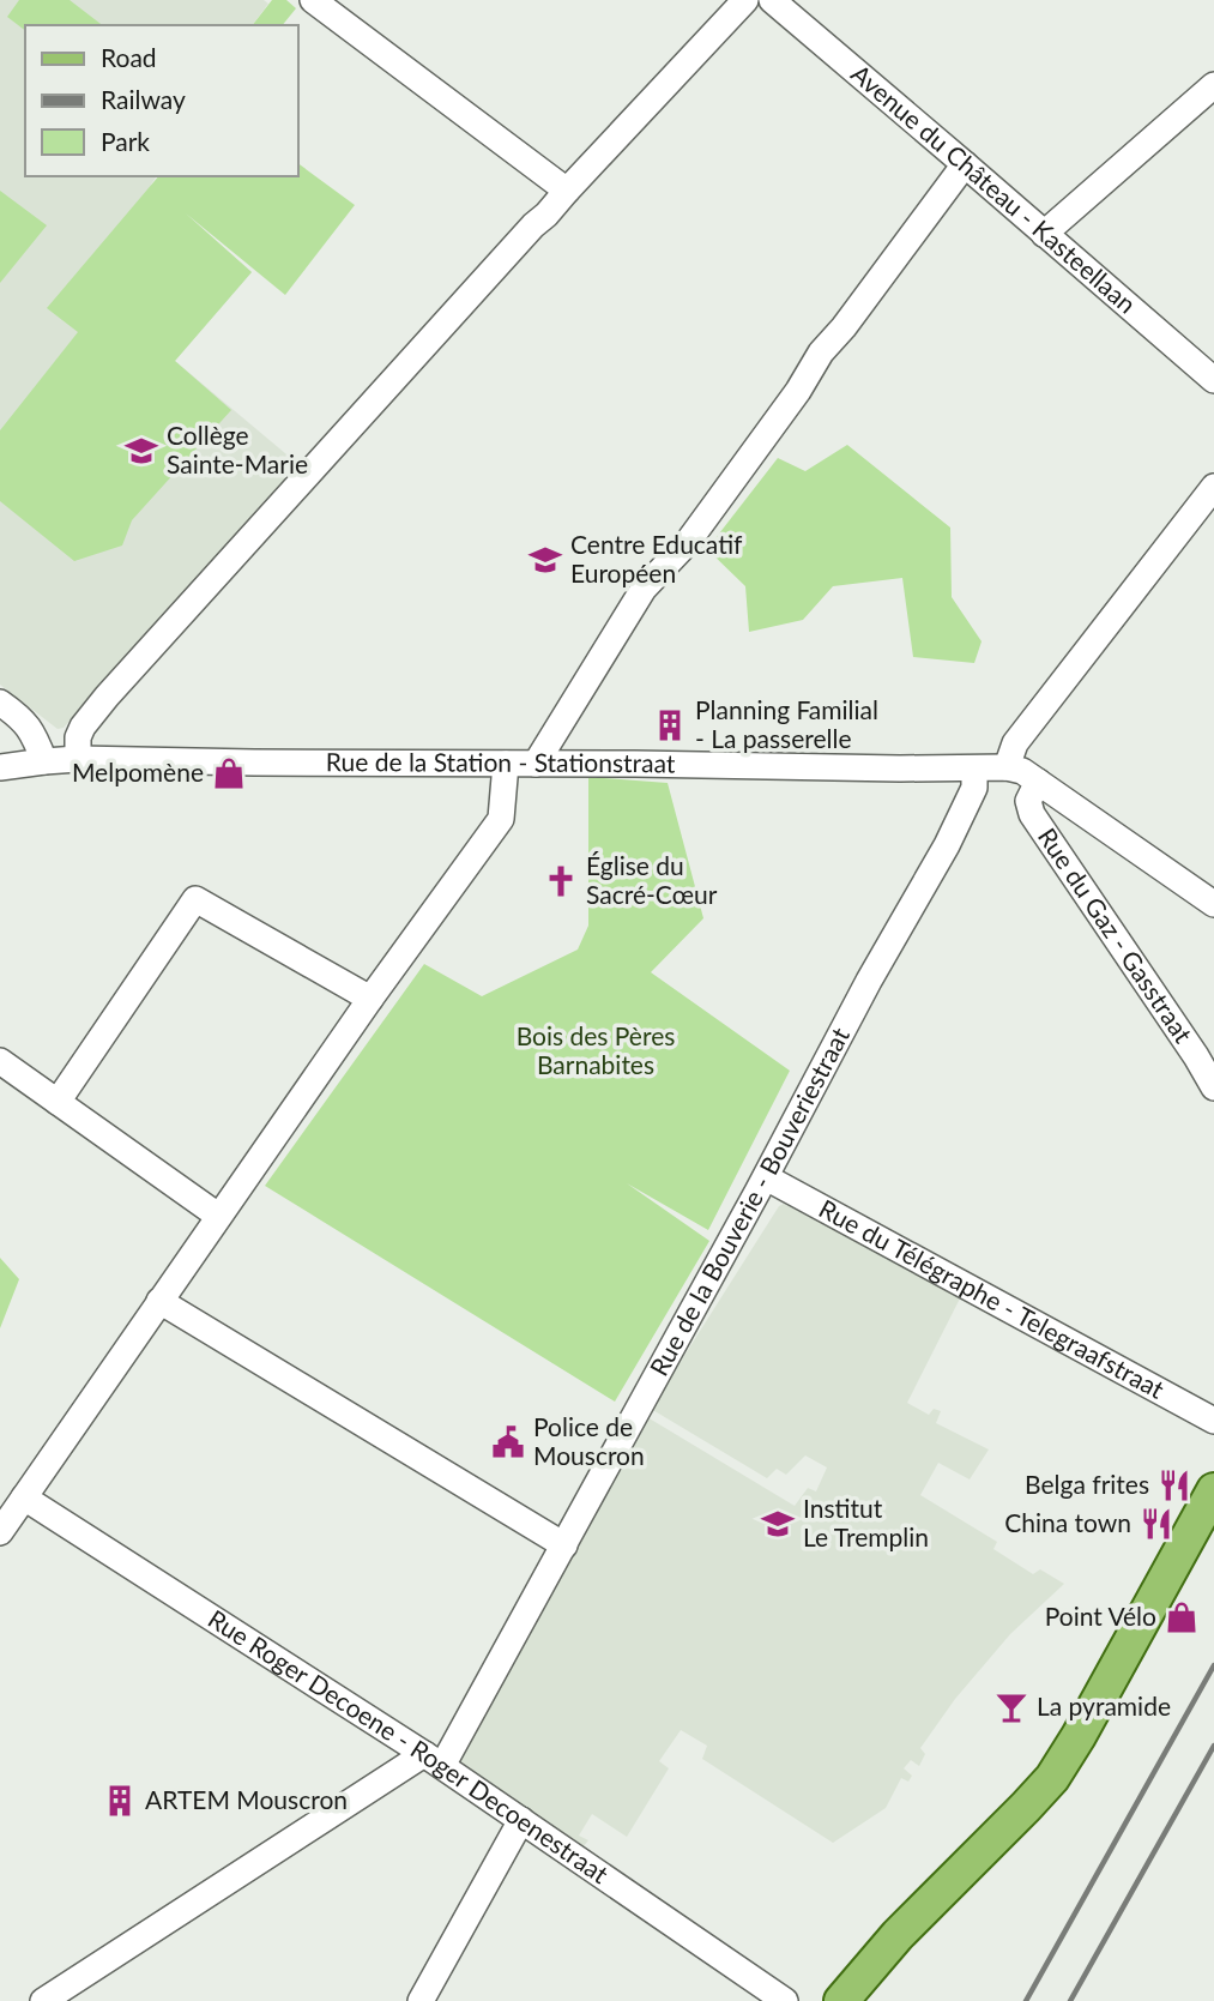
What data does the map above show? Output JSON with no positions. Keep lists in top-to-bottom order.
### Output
{
  "streets": {
    "street": [
      "Avenue du Château - Kasteellaan",
      "Rue de la Station - Stationstraat",
      "Rue du Gaz - Gasstraat",
      "Rue de la Bouverie - Bouveriestraat",
      "Rue du Télégraphe - Telegraafstraat",
      "Rue Roger Decoene - Roger Decoenestraat"
    ]
  },
  "crossings": [
    ["Rue de la Station - Stationstraat", "Rue du Gaz - Gasstraat"],
    ["Rue de la Station - Stationstraat", "Rue de la Bouverie - Bouveriestraat"],
    ["Rue de la Bouverie - Bouveriestraat", "Rue du Télégraphe - Telegraafstraat"],
    ["Rue de la Bouverie - Bouveriestraat", "Rue Roger Decoene - Roger Decoenestraat"]
  ],
  "parks": ["Bois des Pères Barnabites"],
  "places": {
    "school or university": ["Collège Sainte-Marie", "Centre Educatif Européen", "Institut Le Tremplin"],
    "building": ["Planning Familial - La passerelle", "ARTEM Mouscron"],
    "shop": ["Melpomène", "Point Vélo"],
    "church": ["Église du Sacré-Cœur"],
    "public building": ["Police de Mouscron"],
    "restaurant": ["Belga frites", "China town"],
    "bar": ["La pyramide"]
  },
  "legend": ["Road", "Railway", "Park"]
}
